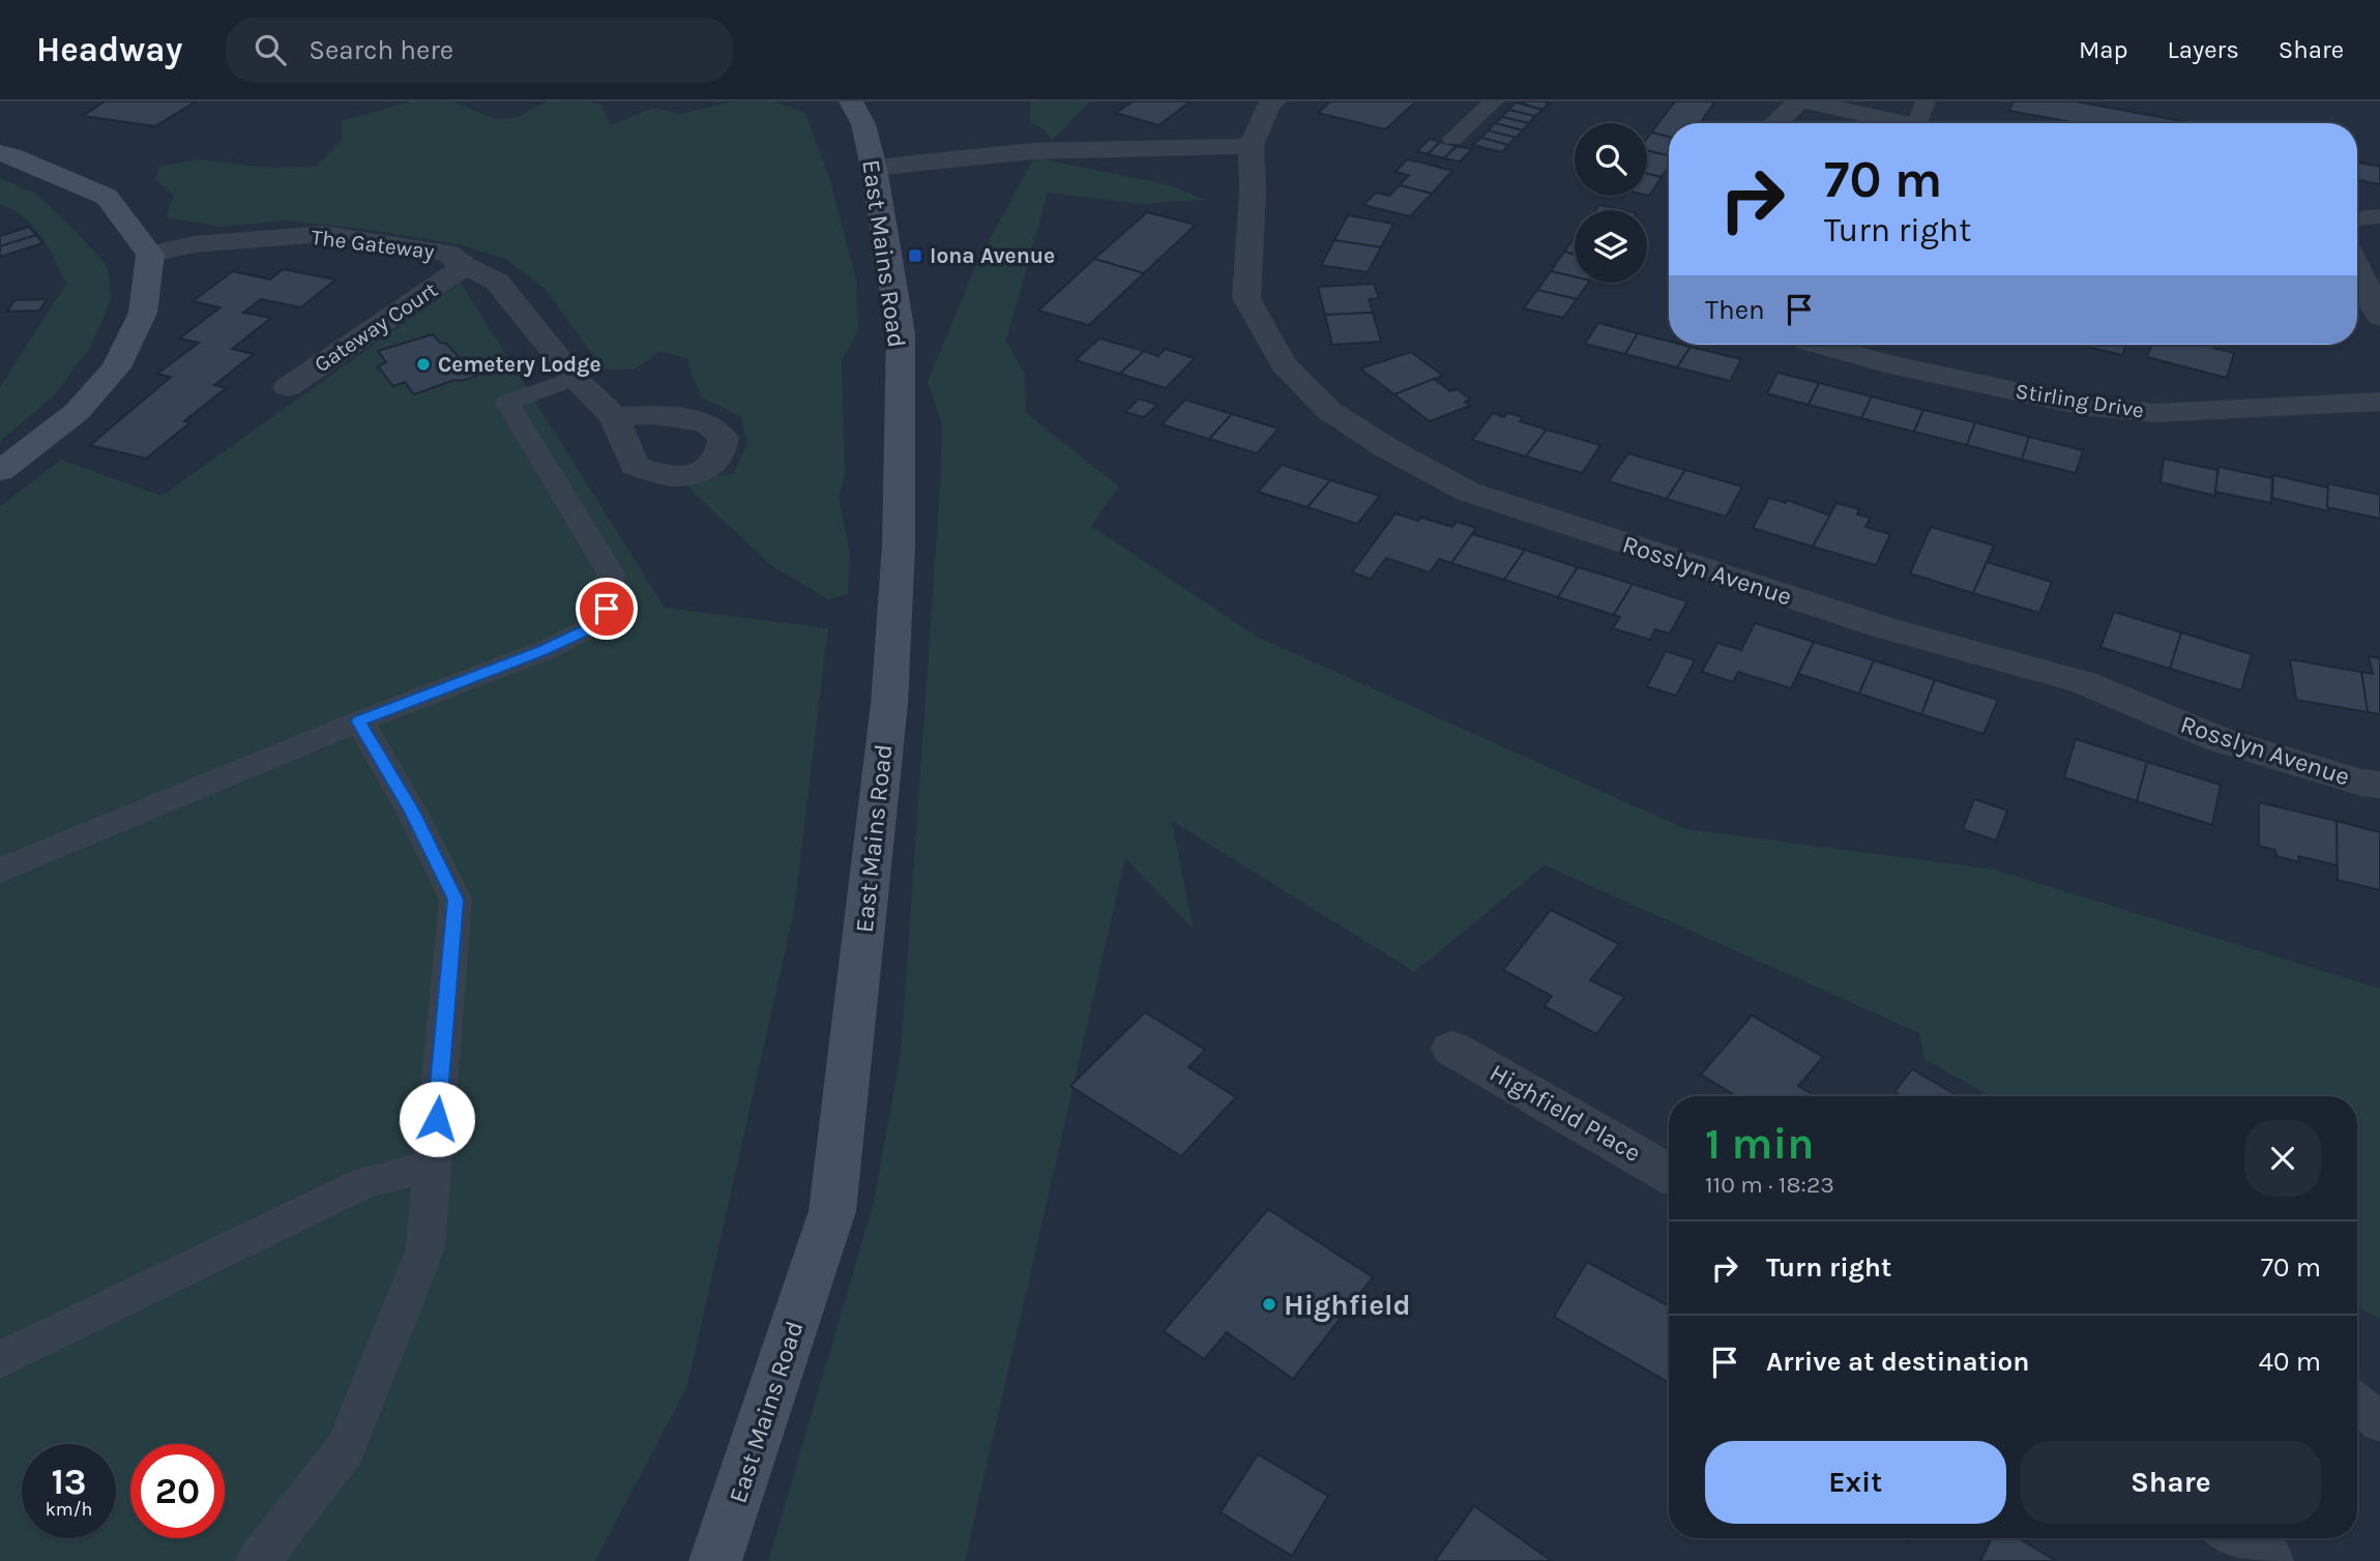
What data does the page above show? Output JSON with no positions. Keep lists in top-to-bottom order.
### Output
{
  "streets": {
    "main road": ["East Mains Road"],
    "street": [
      "The Gateway",
      "Gateway Court",
      "Stirling Drive",
      "Rosslyn Avenue",
      "Highfield Place"
    ]
  },
  "crossings": [
    ["The Gateway", "Gateway Court"]
  ],
  "places": {
    "transit": ["Iona Avenue"],
    "other": ["Cemetery Lodge", "Highfield"]
  },
  "page": {
    "header": "Headway",
    "search": "Search here",
    "nav": ["Map", "Layers", "Share"],
    "turn": ["70 m", "Turn right"],
    "then": "Then",
    "heading": ["1 min", "110 m · 18:23"],
    "list": [
      {
        "name": "Turn right",
        "value": "70 m"
      },
      {
        "name": "Arrive at destination",
        "value": "40 m"
      }
    ],
    "buttons": ["Exit", "Share"],
    "speed": "13 km/h",
    "limit": "20"
  }
}
